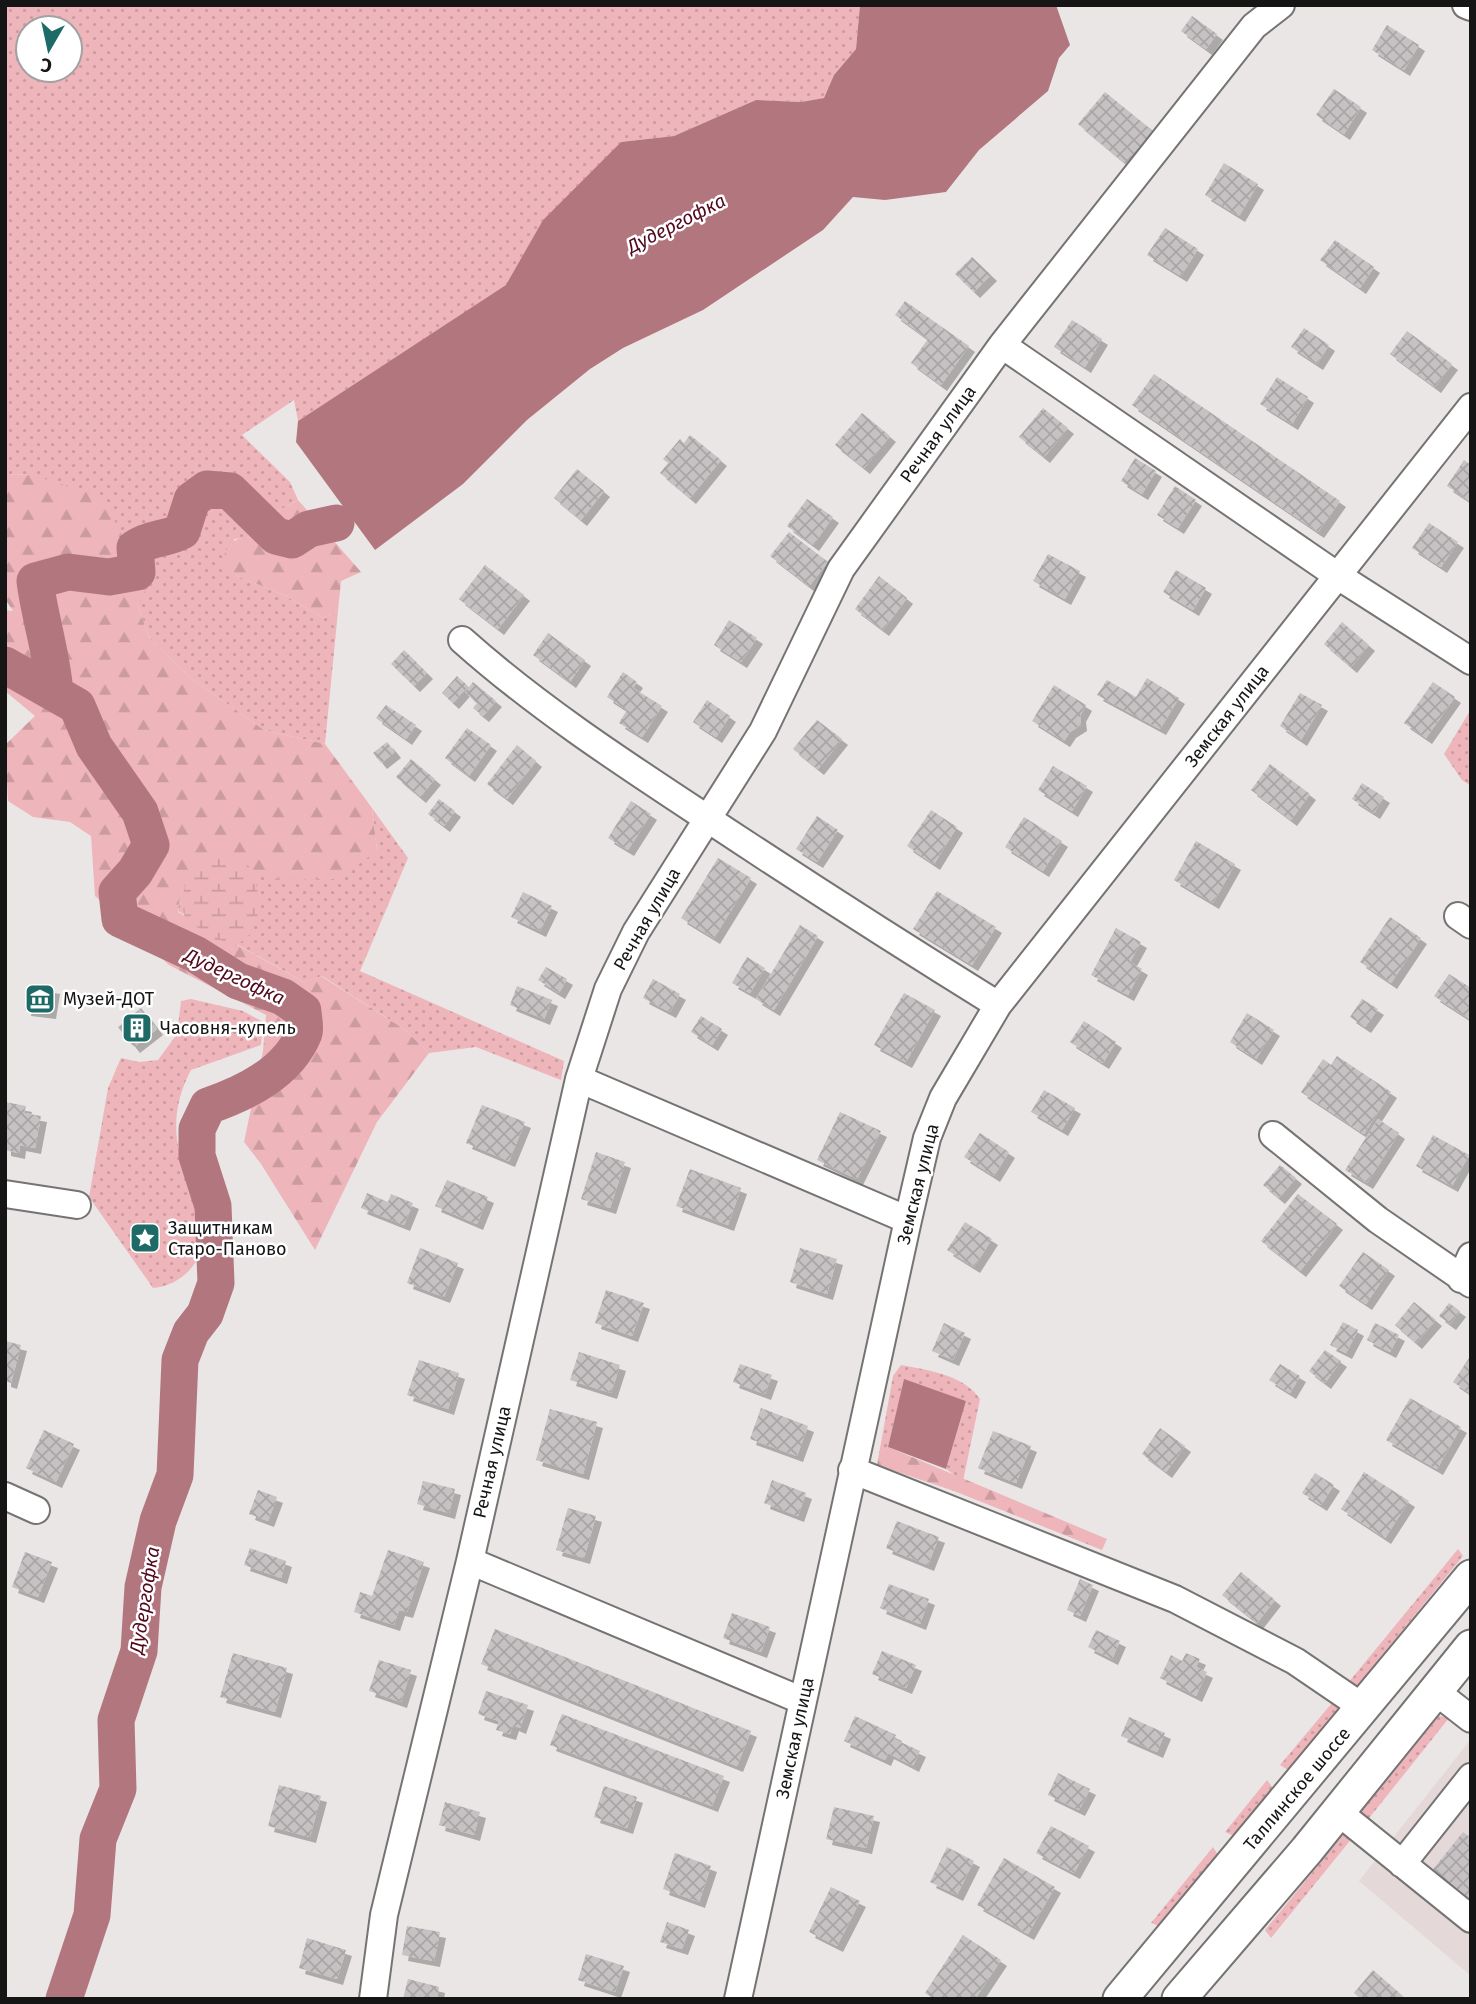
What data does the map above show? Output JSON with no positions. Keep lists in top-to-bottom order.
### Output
{
  "streets": {
    "main road": ["Таллинское шоссе"],
    "street": ["Речная улица", "Земская улица"]
  },
  "water": ["Дудергофка"],
  "places": {
    "museum": ["Музей-ДОТ"],
    "building": ["Часовня-купель"],
    "place": ["Защитникам Старо-Паново"]
  },
  "north": "bottom"
}
